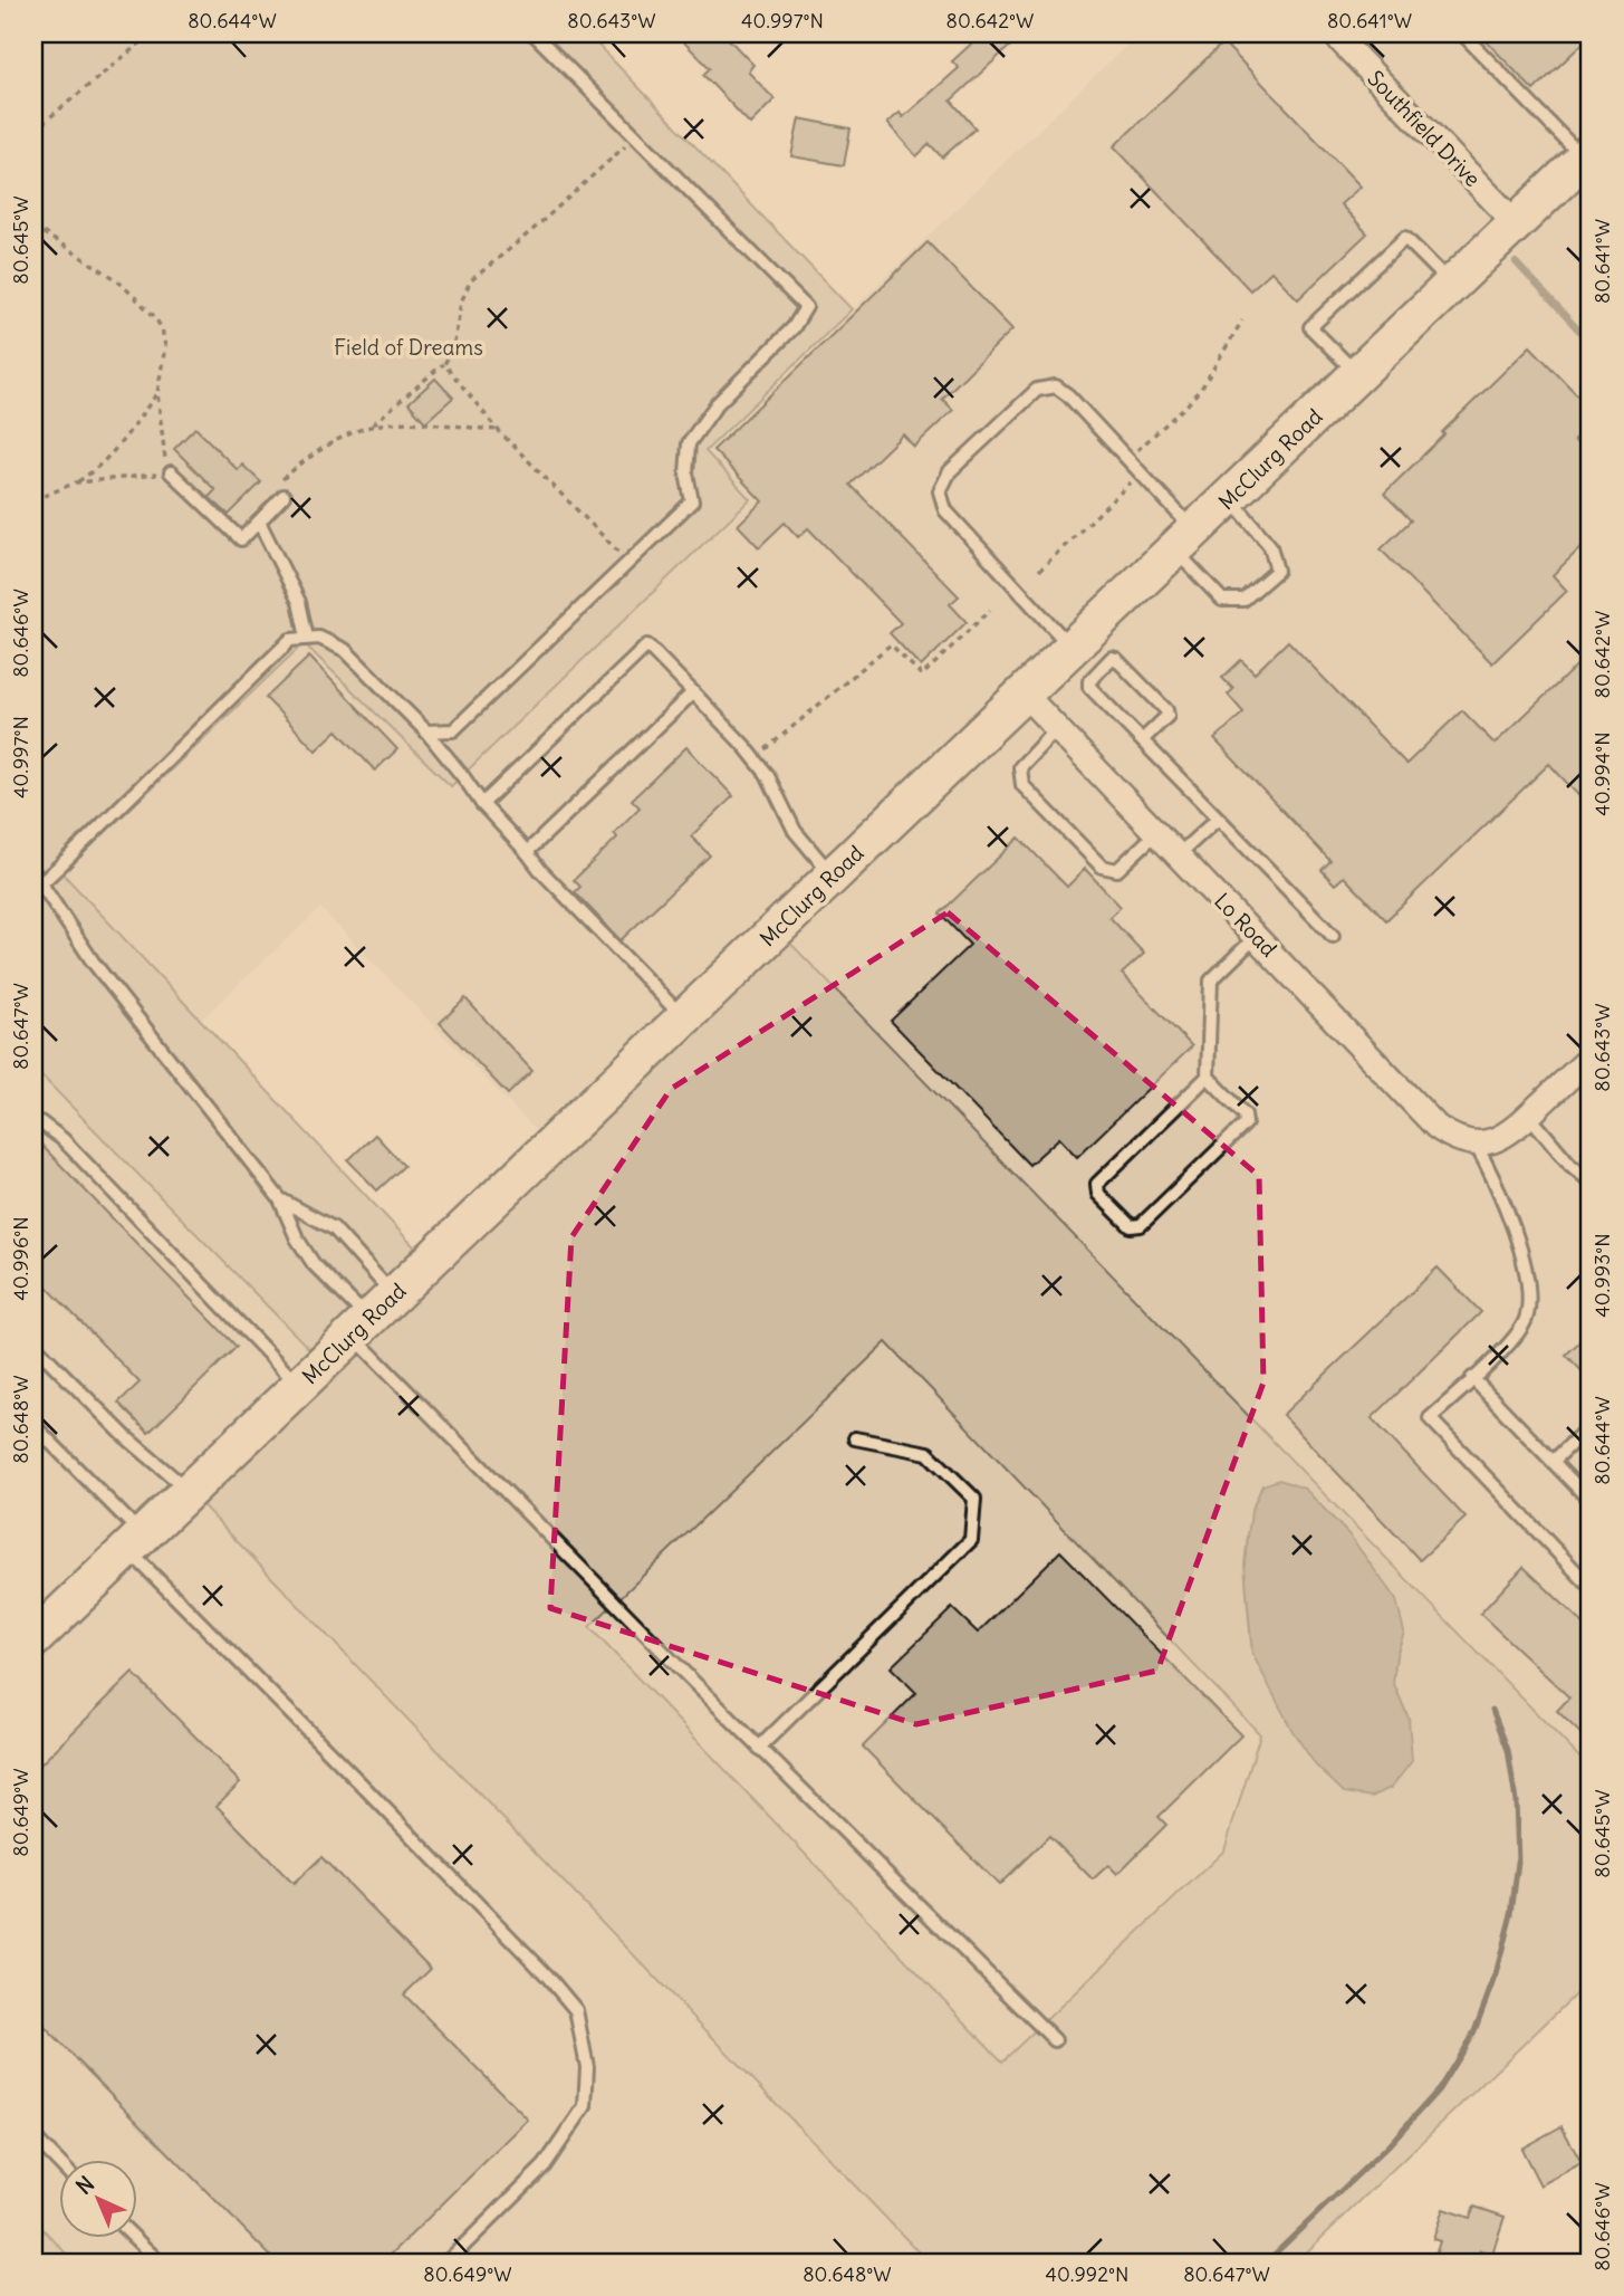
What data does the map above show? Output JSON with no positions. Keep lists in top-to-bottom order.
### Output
{
  "streets": {
    "street": ["Southfield Drive", "McClurg Road", "Lo Road"]
  },
  "crossings": [
    ["Southfield Drive", "McClurg Road"],
    ["McClurg Road", "Lo Road"]
  ],
  "parks": ["Field of Dreams"],
  "north": "top left",
  "coordinates": [
    "80.644°W",
    "80.643°W",
    "40.997°N",
    "80.642°W",
    "80.641°W",
    "80.645°W",
    "80.646°W",
    "40.994°N",
    "80.647°W",
    "40.996°N",
    "40.993°N",
    "80.648°W",
    "80.649°W",
    "40.992°N"
  ]
}
